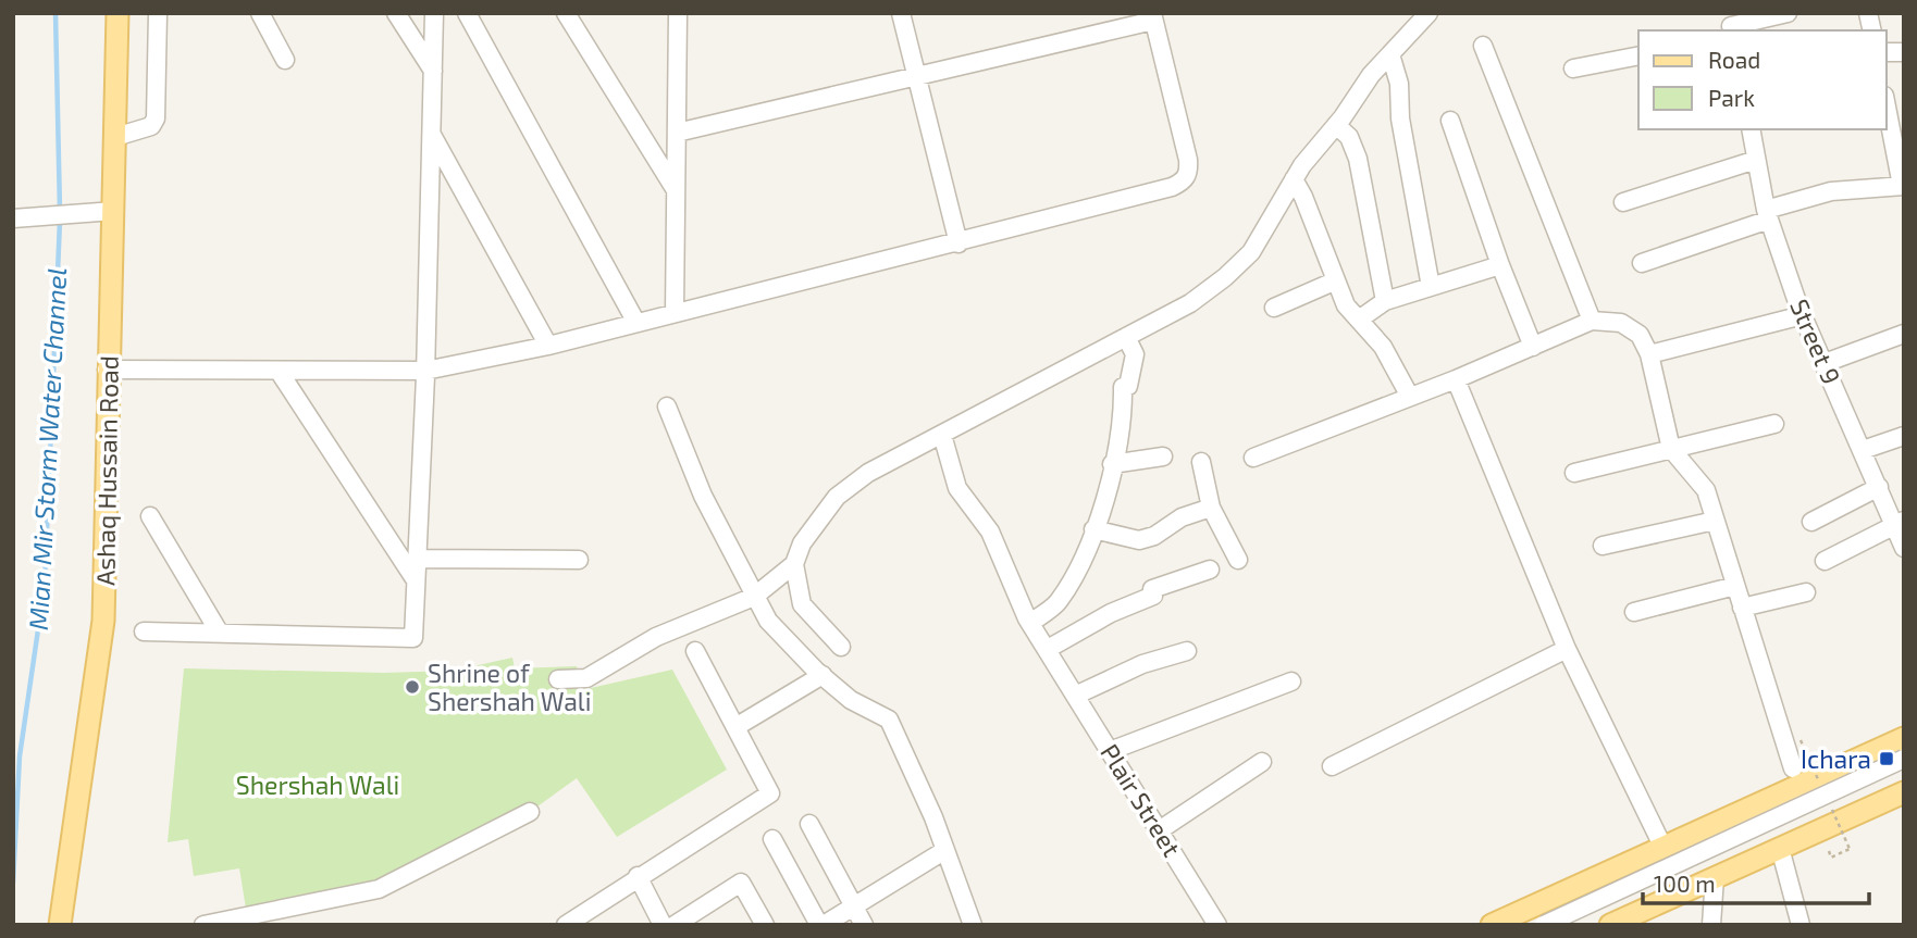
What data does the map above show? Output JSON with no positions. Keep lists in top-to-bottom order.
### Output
{
  "streets": {
    "main road": ["Ashaq Hussain Road"],
    "street": ["Street 9", "Plair Street"]
  },
  "water": ["Mian Mir Storm Water Channel"],
  "parks": ["Shershah Wali"],
  "places": {
    "other": ["Shrine of Shershah Wali"],
    "transit": ["Ichara"]
  },
  "legend": ["Road", "Park"],
  "scale_bar": "100 m"
}
